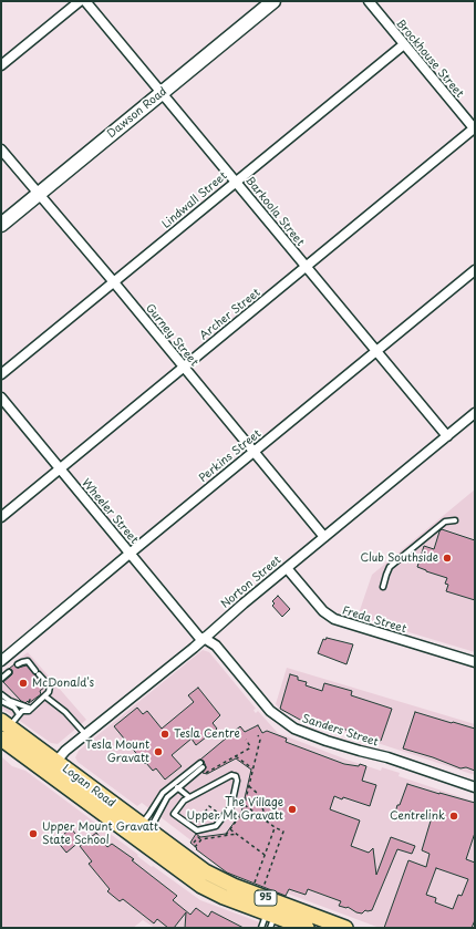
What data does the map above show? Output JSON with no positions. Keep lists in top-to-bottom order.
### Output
{
  "streets": {
    "main road": ["Dawson Road", "Logan Road", "95"],
    "street": [
      "Brockhouse Street",
      "Lindwall Street",
      "Barkoola Street",
      "Archer Street",
      "Gurney Street",
      "Perkins Street",
      "Wheeler Street",
      "Norton Street",
      "Freda Street",
      "Sanders Street"
    ]
  },
  "crossings": [
    ["Brockhouse Street", "Lindwall Street"],
    ["Brockhouse Street", "Archer Street"],
    ["Dawson Road", "Barkoola Street"],
    ["Dawson Road", "Gurney Street"],
    ["Lindwall Street", "Barkoola Street"],
    ["Lindwall Street", "Gurney Street"],
    ["Barkoola Street", "Archer Street"],
    ["Barkoola Street", "Perkins Street"],
    ["Barkoola Street", "Norton Street"],
    ["Archer Street", "Gurney Street"],
    ["Archer Street", "Wheeler Street"],
    ["Gurney Street", "Perkins Street"],
    ["Gurney Street", "Norton Street"],
    ["Perkins Street", "Wheeler Street"],
    ["Wheeler Street", "Norton Street"],
    ["Wheeler Street", "Sanders Street"],
    ["Norton Street", "Freda Street"],
    ["Norton Street", "Sanders Street"],
    ["Norton Street", "Logan Road"]
  ],
  "places": [
    "Club Southside",
    "McDonald's",
    "Tesla Centre",
    "Tesla Mount Gravatt",
    "The Village Upper Mt Gravatt",
    "Centrelink",
    "Upper Mount Gravatt State School"
  ]
}
